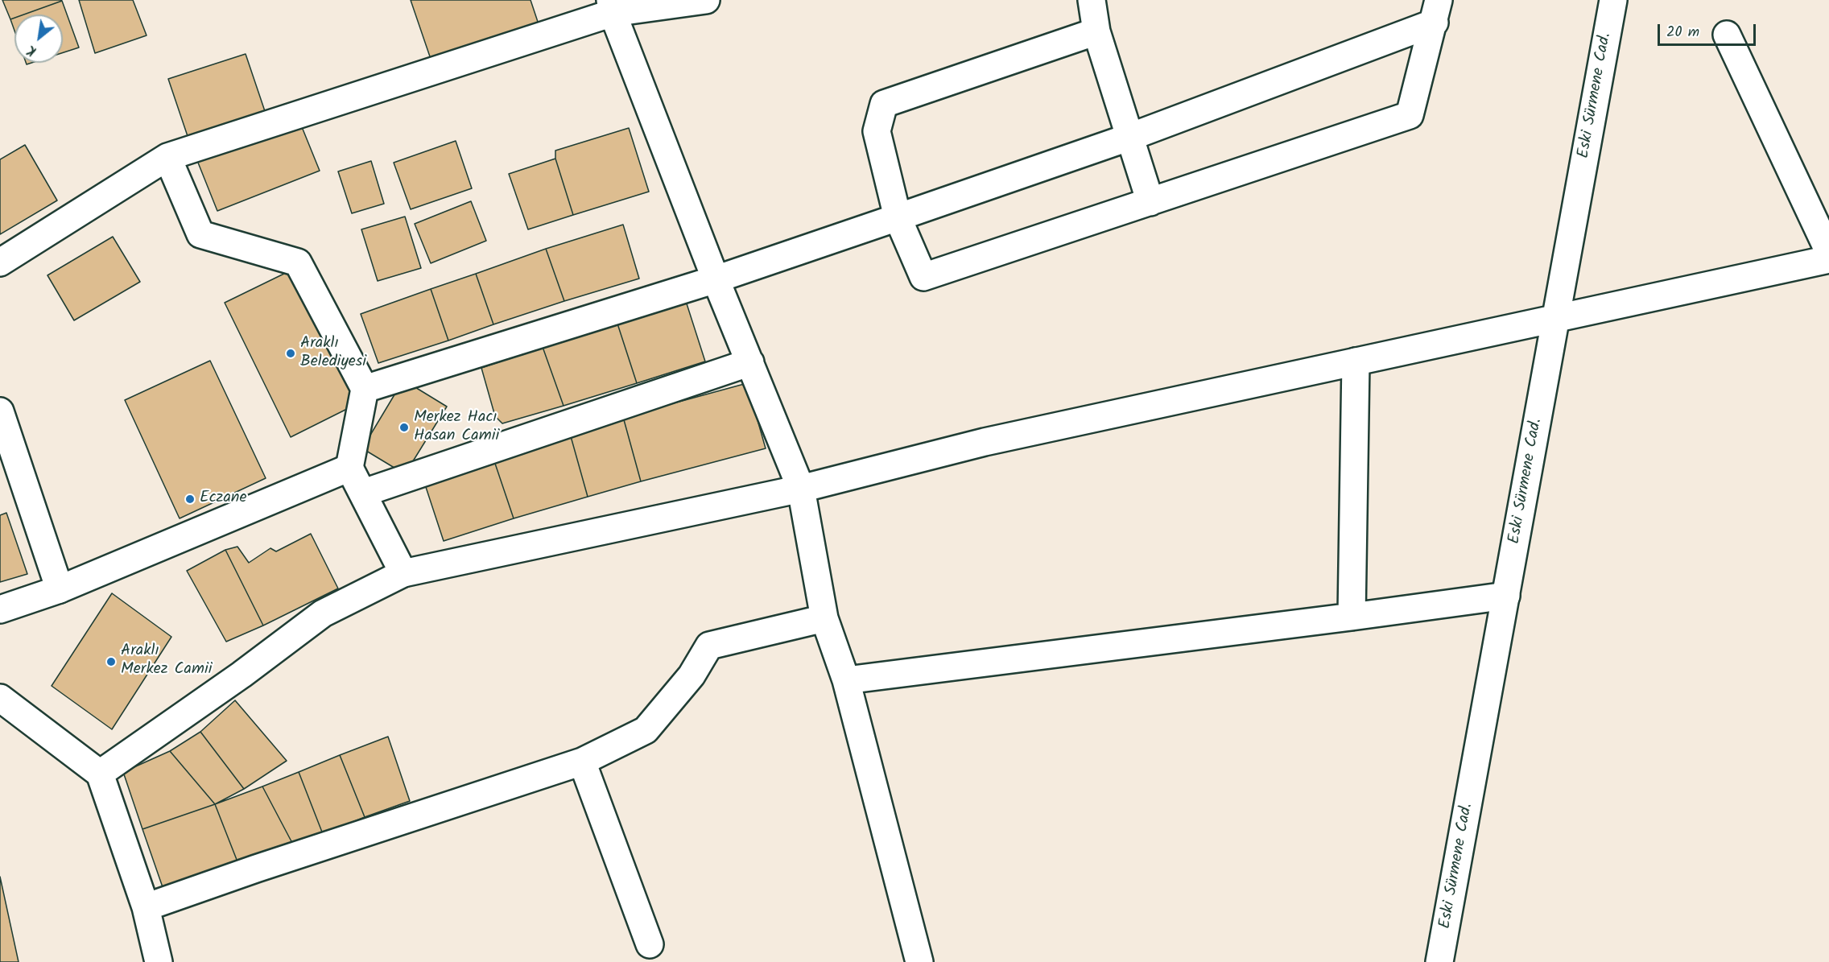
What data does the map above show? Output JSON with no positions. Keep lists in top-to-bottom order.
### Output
{
  "streets": {
    "street": ["Eski Sürmene Cad."]
  },
  "places": [
    "Araklı Belediyesi",
    "Merkez Hacı Hasan Camii",
    "Eczane",
    "Araklı Merkez Camii"
  ],
  "scale_bar": "20 m",
  "north": "bottom left"
}
